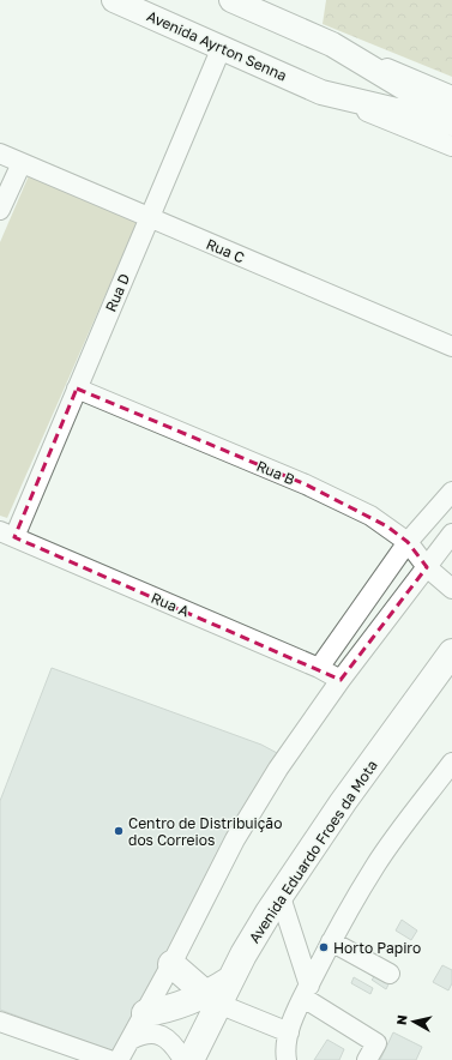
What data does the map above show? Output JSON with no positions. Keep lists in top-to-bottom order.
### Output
{
  "streets": {
    "highway": ["Avenida Eduardo Froes da Mota"],
    "main road": ["Avenida Ayrton Senna"],
    "street": [
      "Rua C",
      "Rua D",
      "Rua B",
      "Rua A"
    ]
  },
  "crossings": [
    ["Avenida Ayrton Senna", "Rua D"],
    ["Rua C", "Rua D"],
    ["Rua D", "Rua B"],
    ["Rua D", "Rua A"]
  ],
  "places": ["Centro de Distribuição dos Correios", "Horto Papiro"],
  "north": "left"
}
